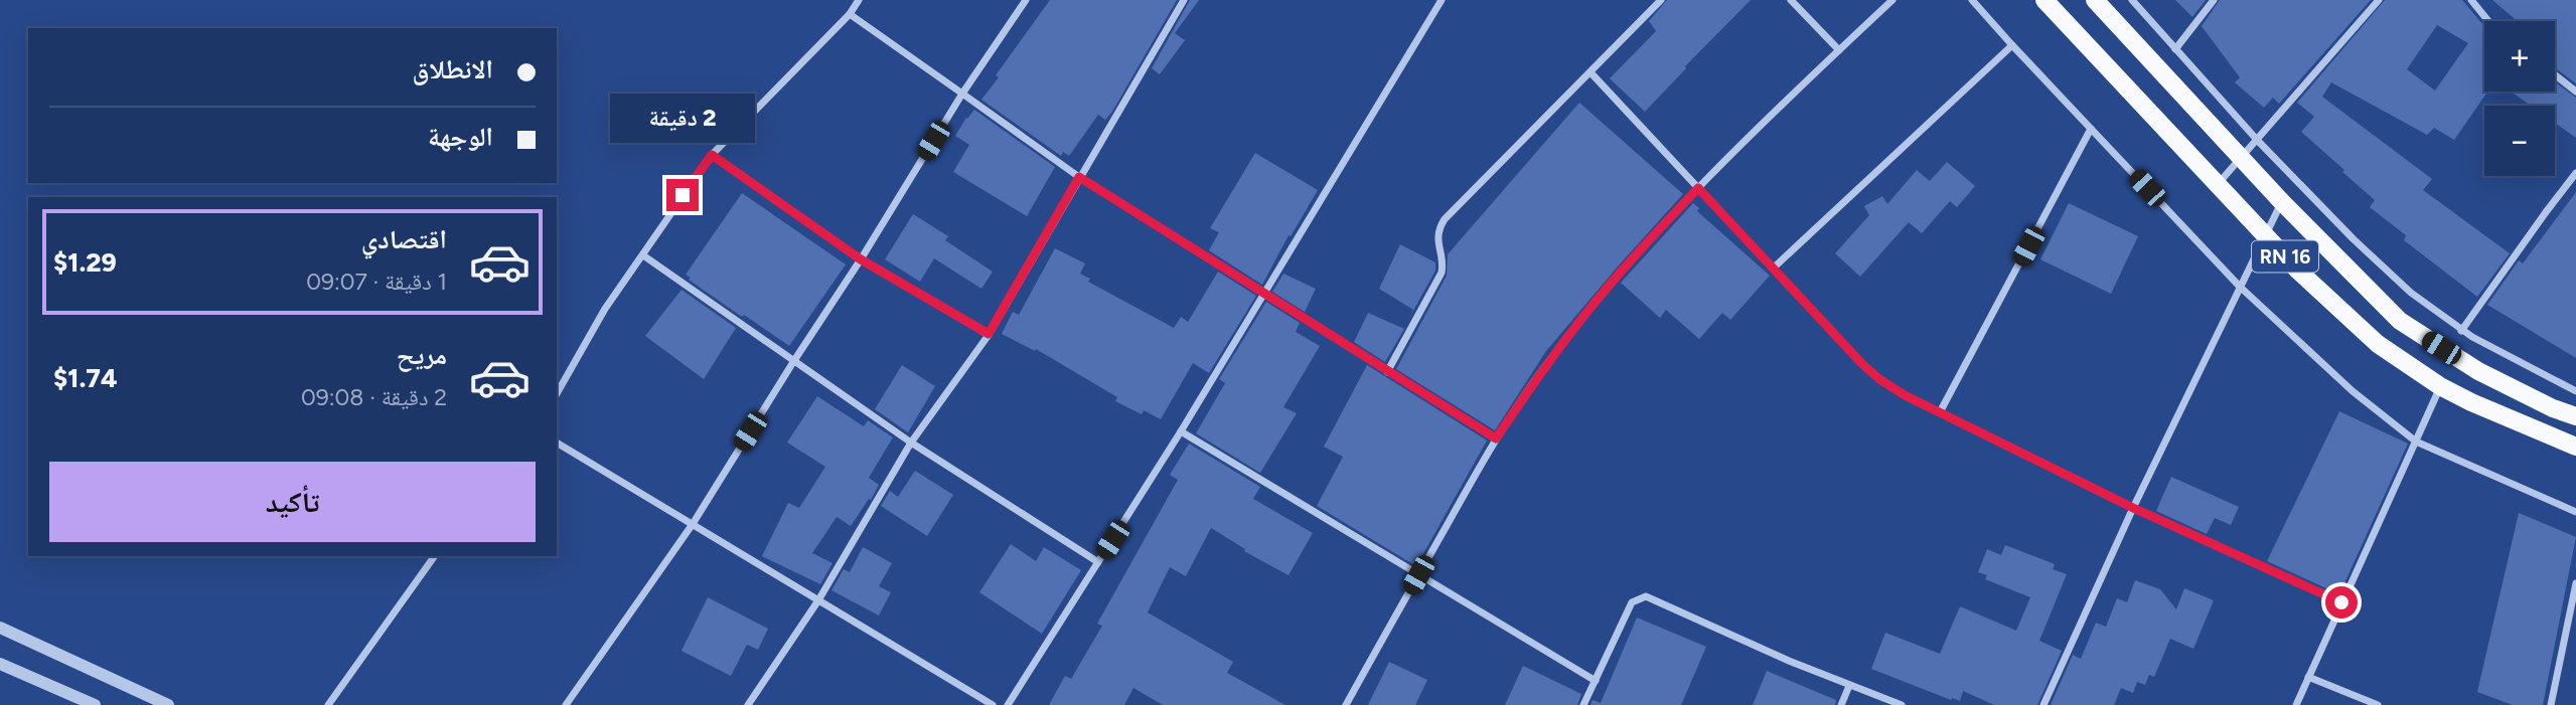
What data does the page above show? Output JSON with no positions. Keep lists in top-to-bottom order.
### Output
{
  "streets": {
    "main road": ["RN 16"]
  },
  "page": {
    "map_buttons": ["+", "−"],
    "banner": ["الانطلاق", "الوجهة"],
    "bubble": "2 دقيقة",
    "list": [
      {
        "name": "اقتصادي",
        "note": "1 دقيقة · 09:07",
        "value": "$1.29"
      },
      {
        "name": "مريح",
        "note": "2 دقيقة · 09:08",
        "value": "$1.74"
      }
    ],
    "buttons": "تأكيد"
  }
}
